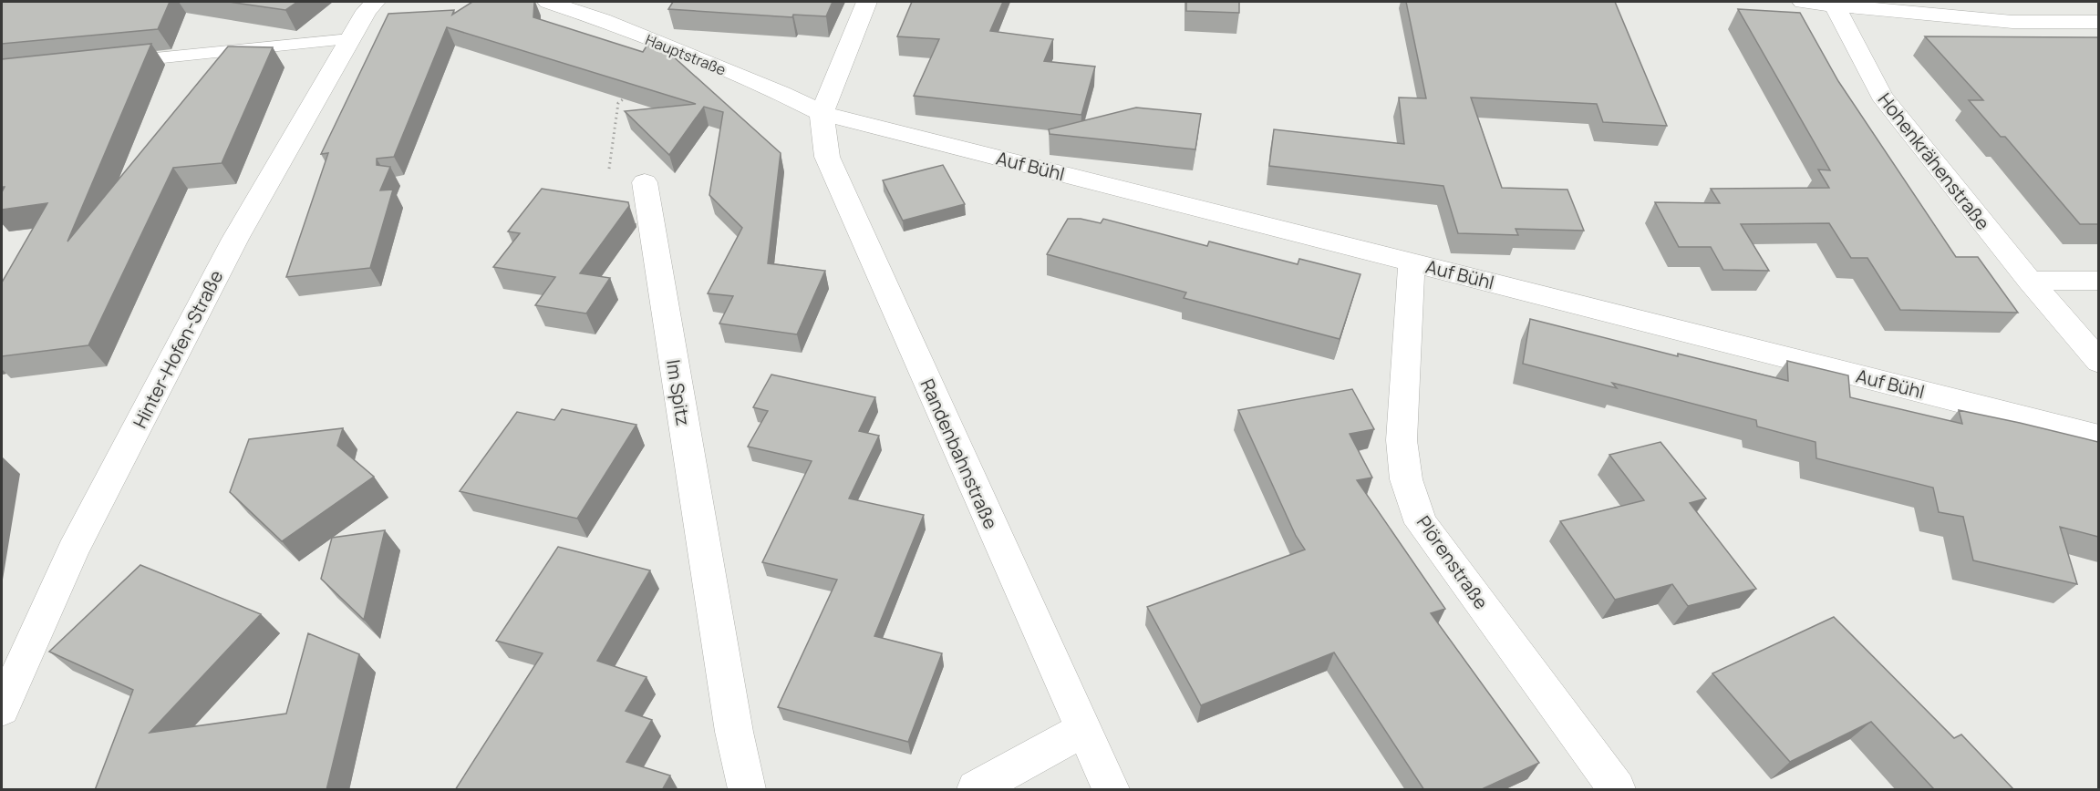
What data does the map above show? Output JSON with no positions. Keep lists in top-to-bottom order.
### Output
{
  "streets": {
    "street": [
      "Hauptstraße",
      "Hohenkrähenstraße",
      "Auf Bühl",
      "Hinter-Hofen-Straße",
      "Im Spitz",
      "Randenbahnstraße",
      "Plörenstraße"
    ]
  },
  "crossings": [
    ["Hauptstraße", "Auf Bühl"],
    ["Hauptstraße", "Randenbahnstraße"],
    ["Auf Bühl", "Randenbahnstraße"],
    ["Auf Bühl", "Plörenstraße"]
  ]
}
